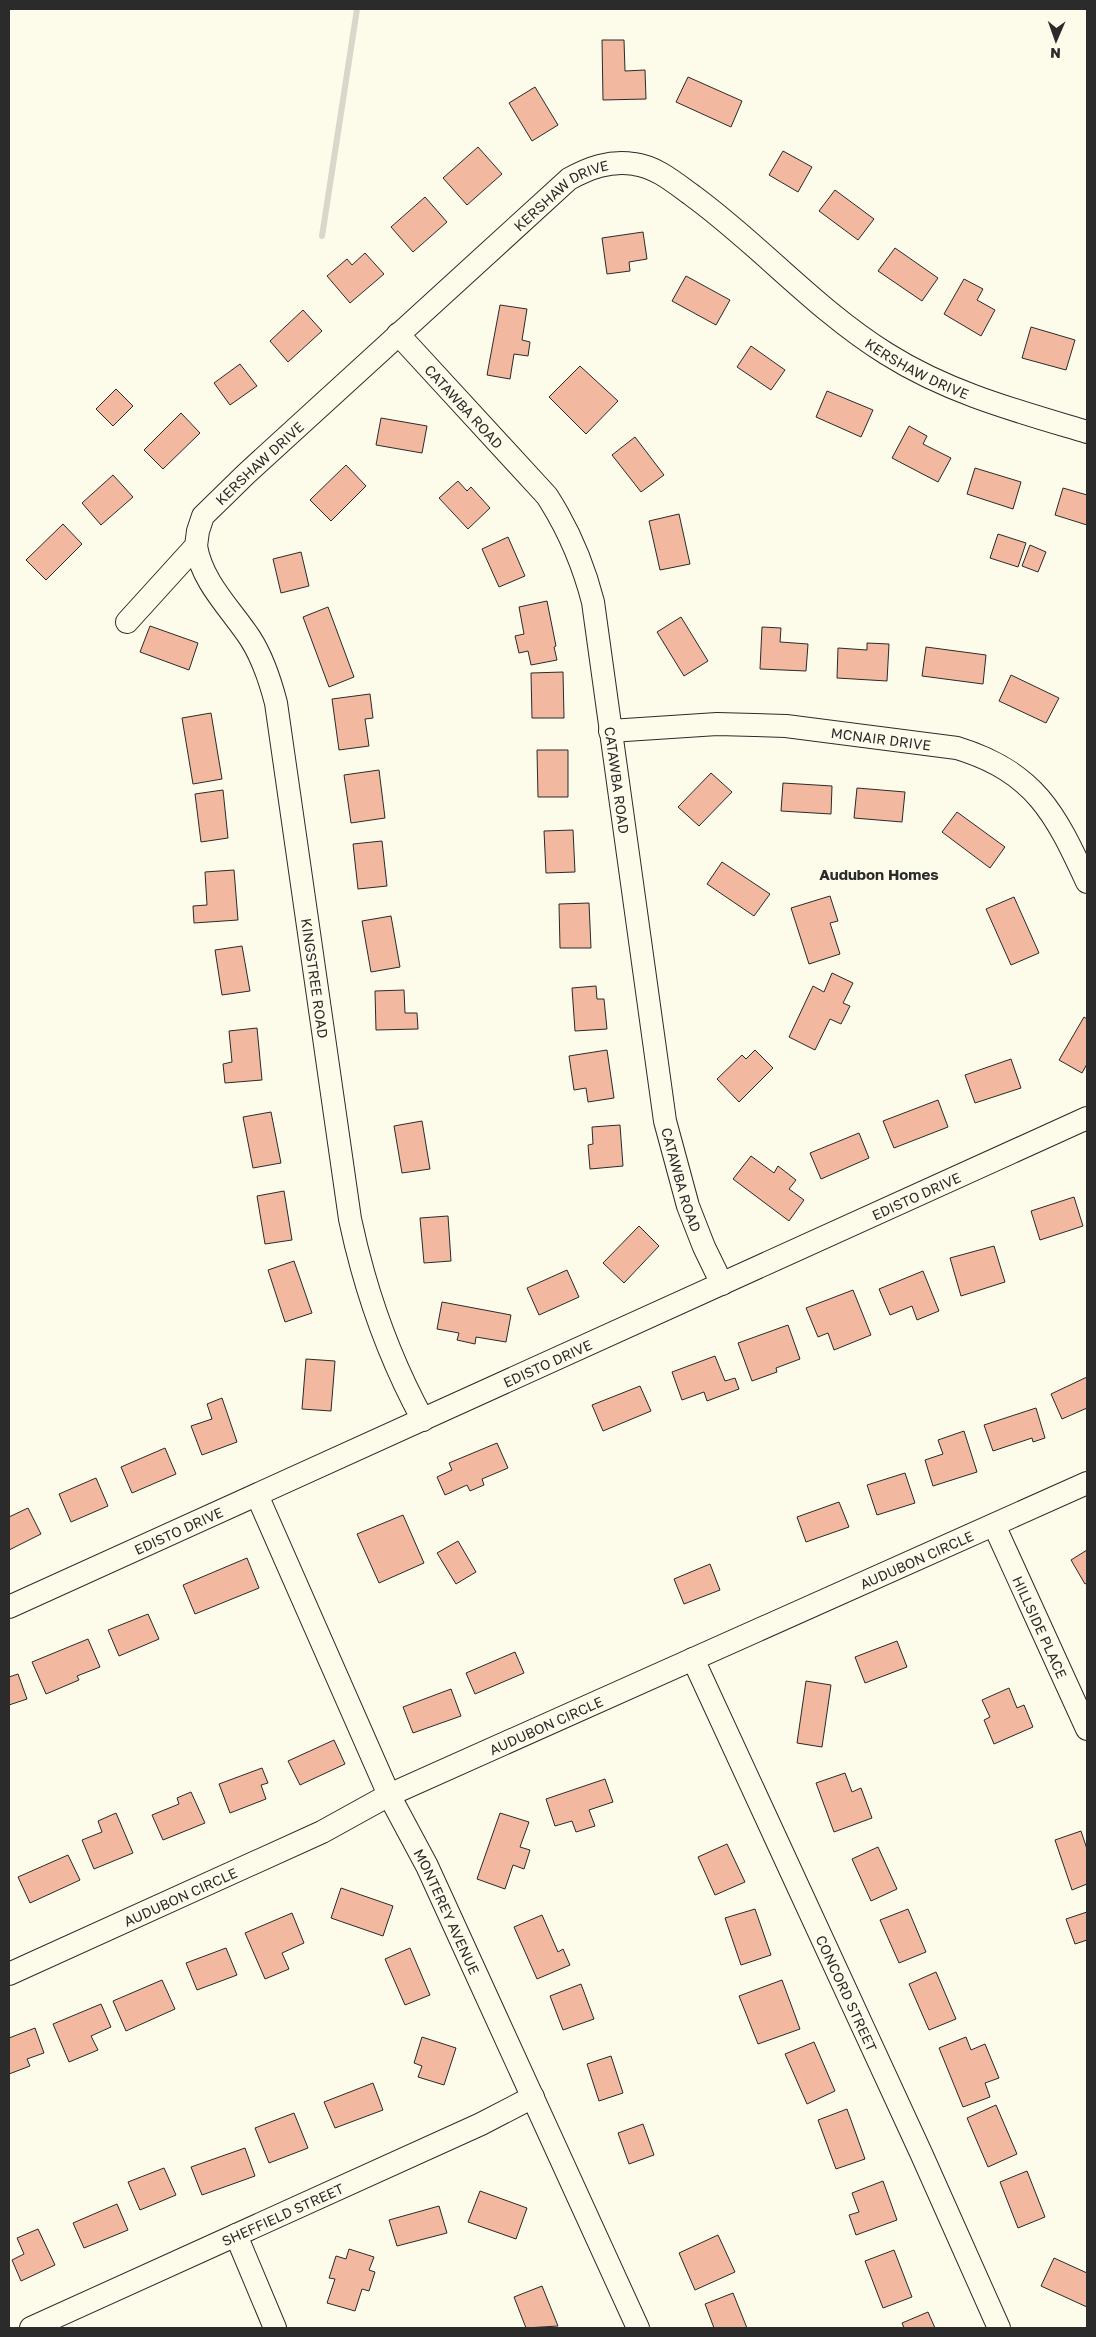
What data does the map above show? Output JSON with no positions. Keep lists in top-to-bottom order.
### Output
{
  "streets": {
    "street": [
      "KERSHAW DRIVE",
      "CATAWBA ROAD",
      "MCNAIR DRIVE",
      "KINGSTREE ROAD",
      "EDISTO DRIVE",
      "AUDUBON CIRCLE",
      "HILLSIDE PLACE",
      "MONTEREY AVENUE",
      "CONCORD STREET",
      "SHEFFIELD STREET"
    ]
  },
  "crossings": [
    ["KERSHAW DRIVE", "CATAWBA ROAD"],
    ["KERSHAW DRIVE", "KINGSTREE ROAD"],
    ["CATAWBA ROAD", "MCNAIR DRIVE"],
    ["CATAWBA ROAD", "EDISTO DRIVE"],
    ["KINGSTREE ROAD", "EDISTO DRIVE"],
    ["EDISTO DRIVE", "MONTEREY AVENUE"],
    ["AUDUBON CIRCLE", "HILLSIDE PLACE"],
    ["AUDUBON CIRCLE", "MONTEREY AVENUE"],
    ["AUDUBON CIRCLE", "CONCORD STREET"],
    ["MONTEREY AVENUE", "SHEFFIELD STREET"]
  ],
  "districts": ["Audubon Homes"],
  "north": "bottom"
}
